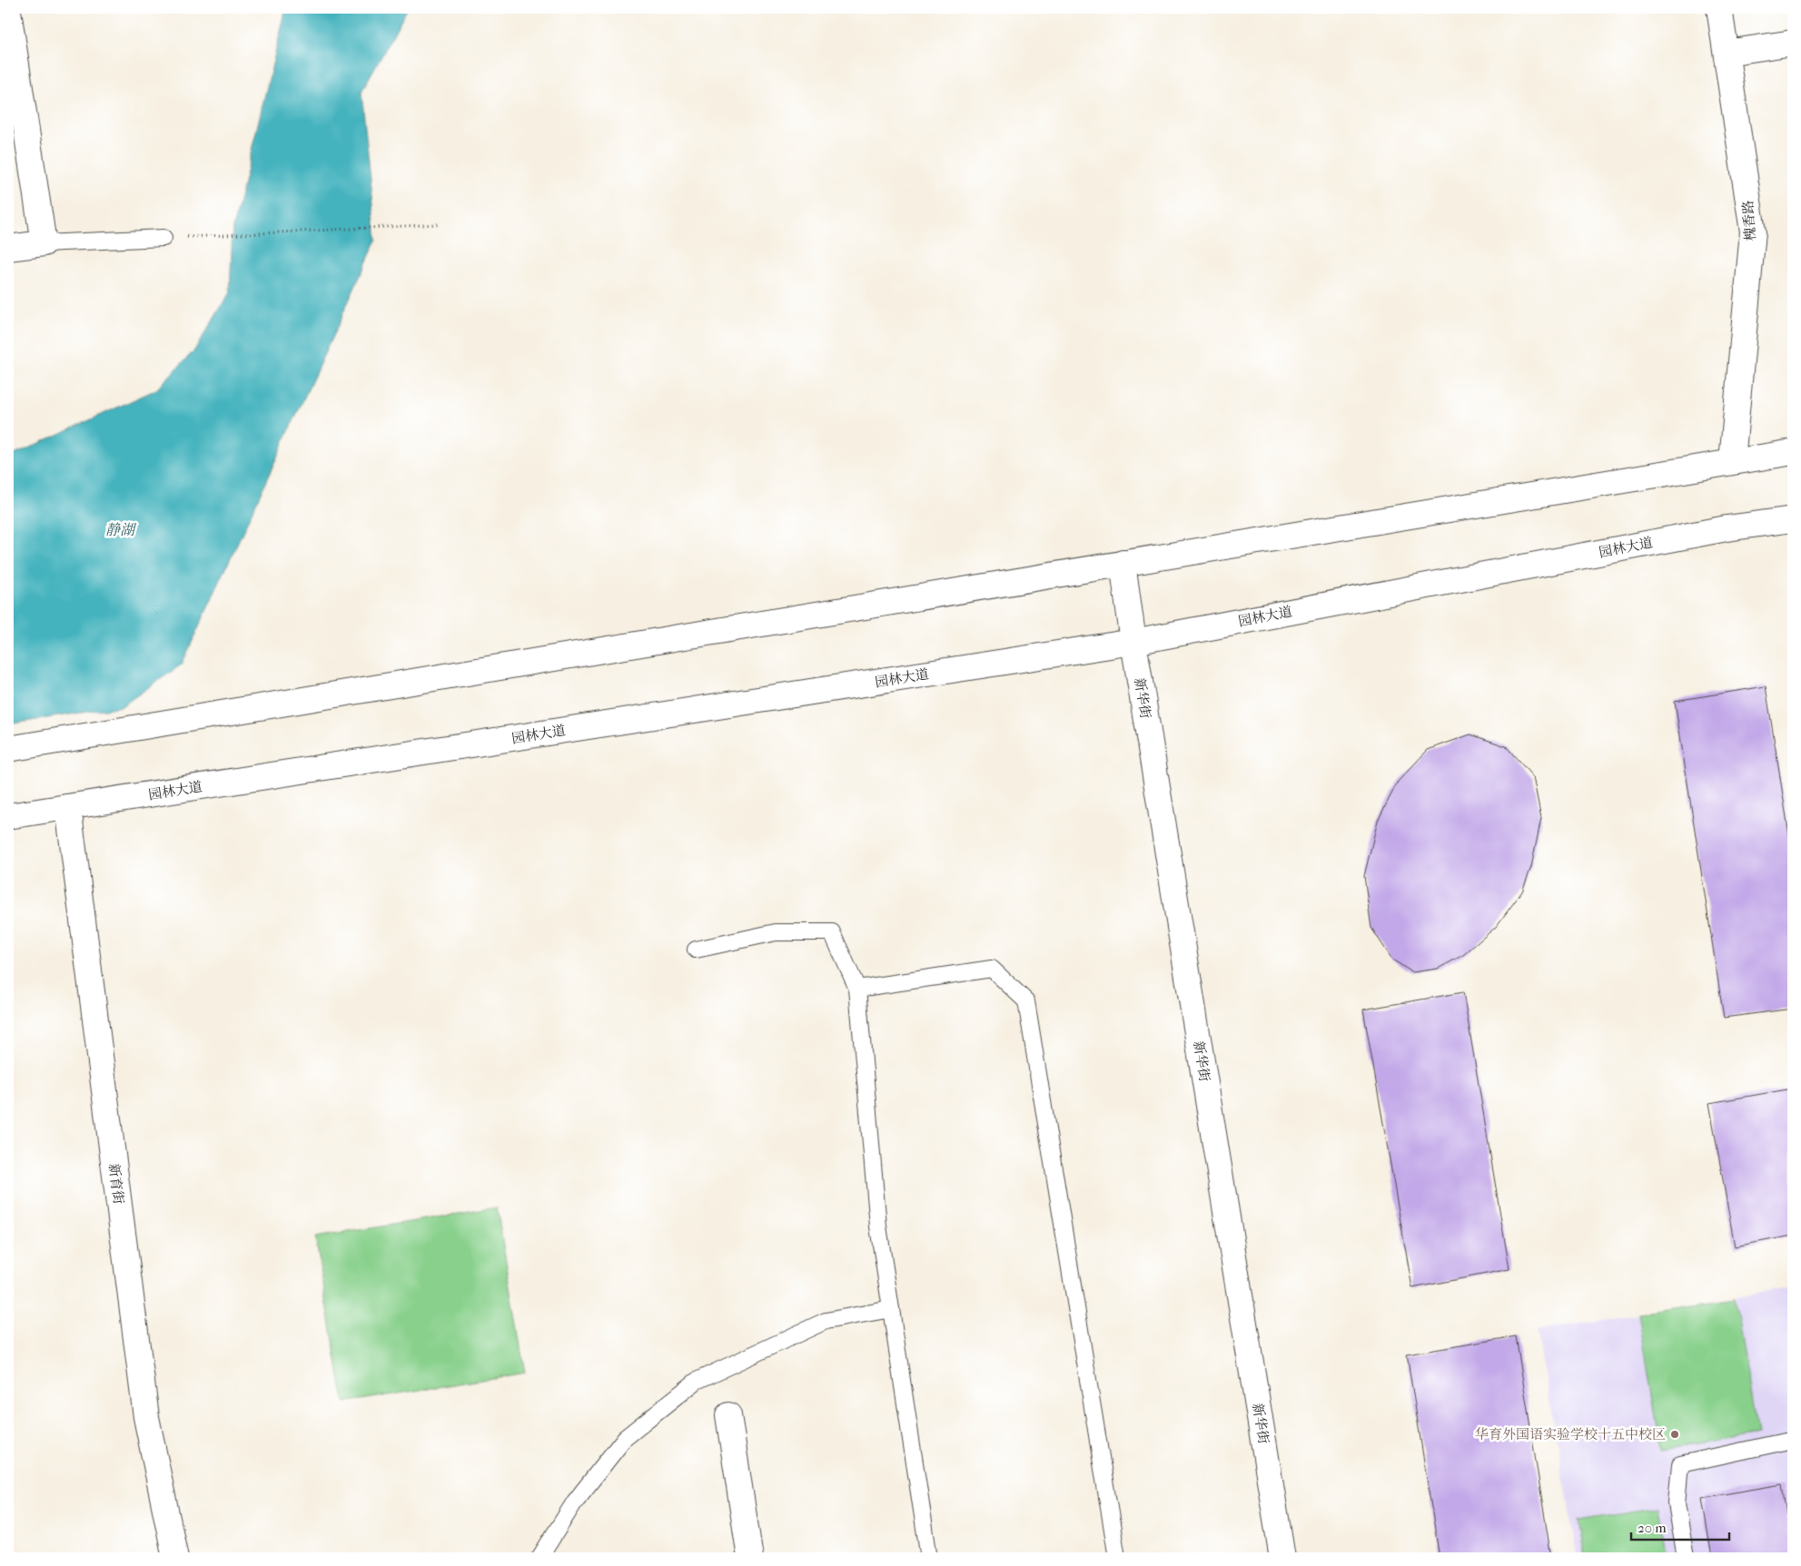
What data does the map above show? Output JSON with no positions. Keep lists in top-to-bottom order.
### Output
{
  "streets": {
    "main road": [
      "槐香路",
      "园林大道",
      "新华街",
      "新育街"
    ]
  },
  "crossings": [
    ["园林大道", "新华街"],
    ["园林大道", "新育街"]
  ],
  "water": ["静湖"],
  "places": ["华育外国语实验学校十五中校区"],
  "scale_bar": "20 m"
}
